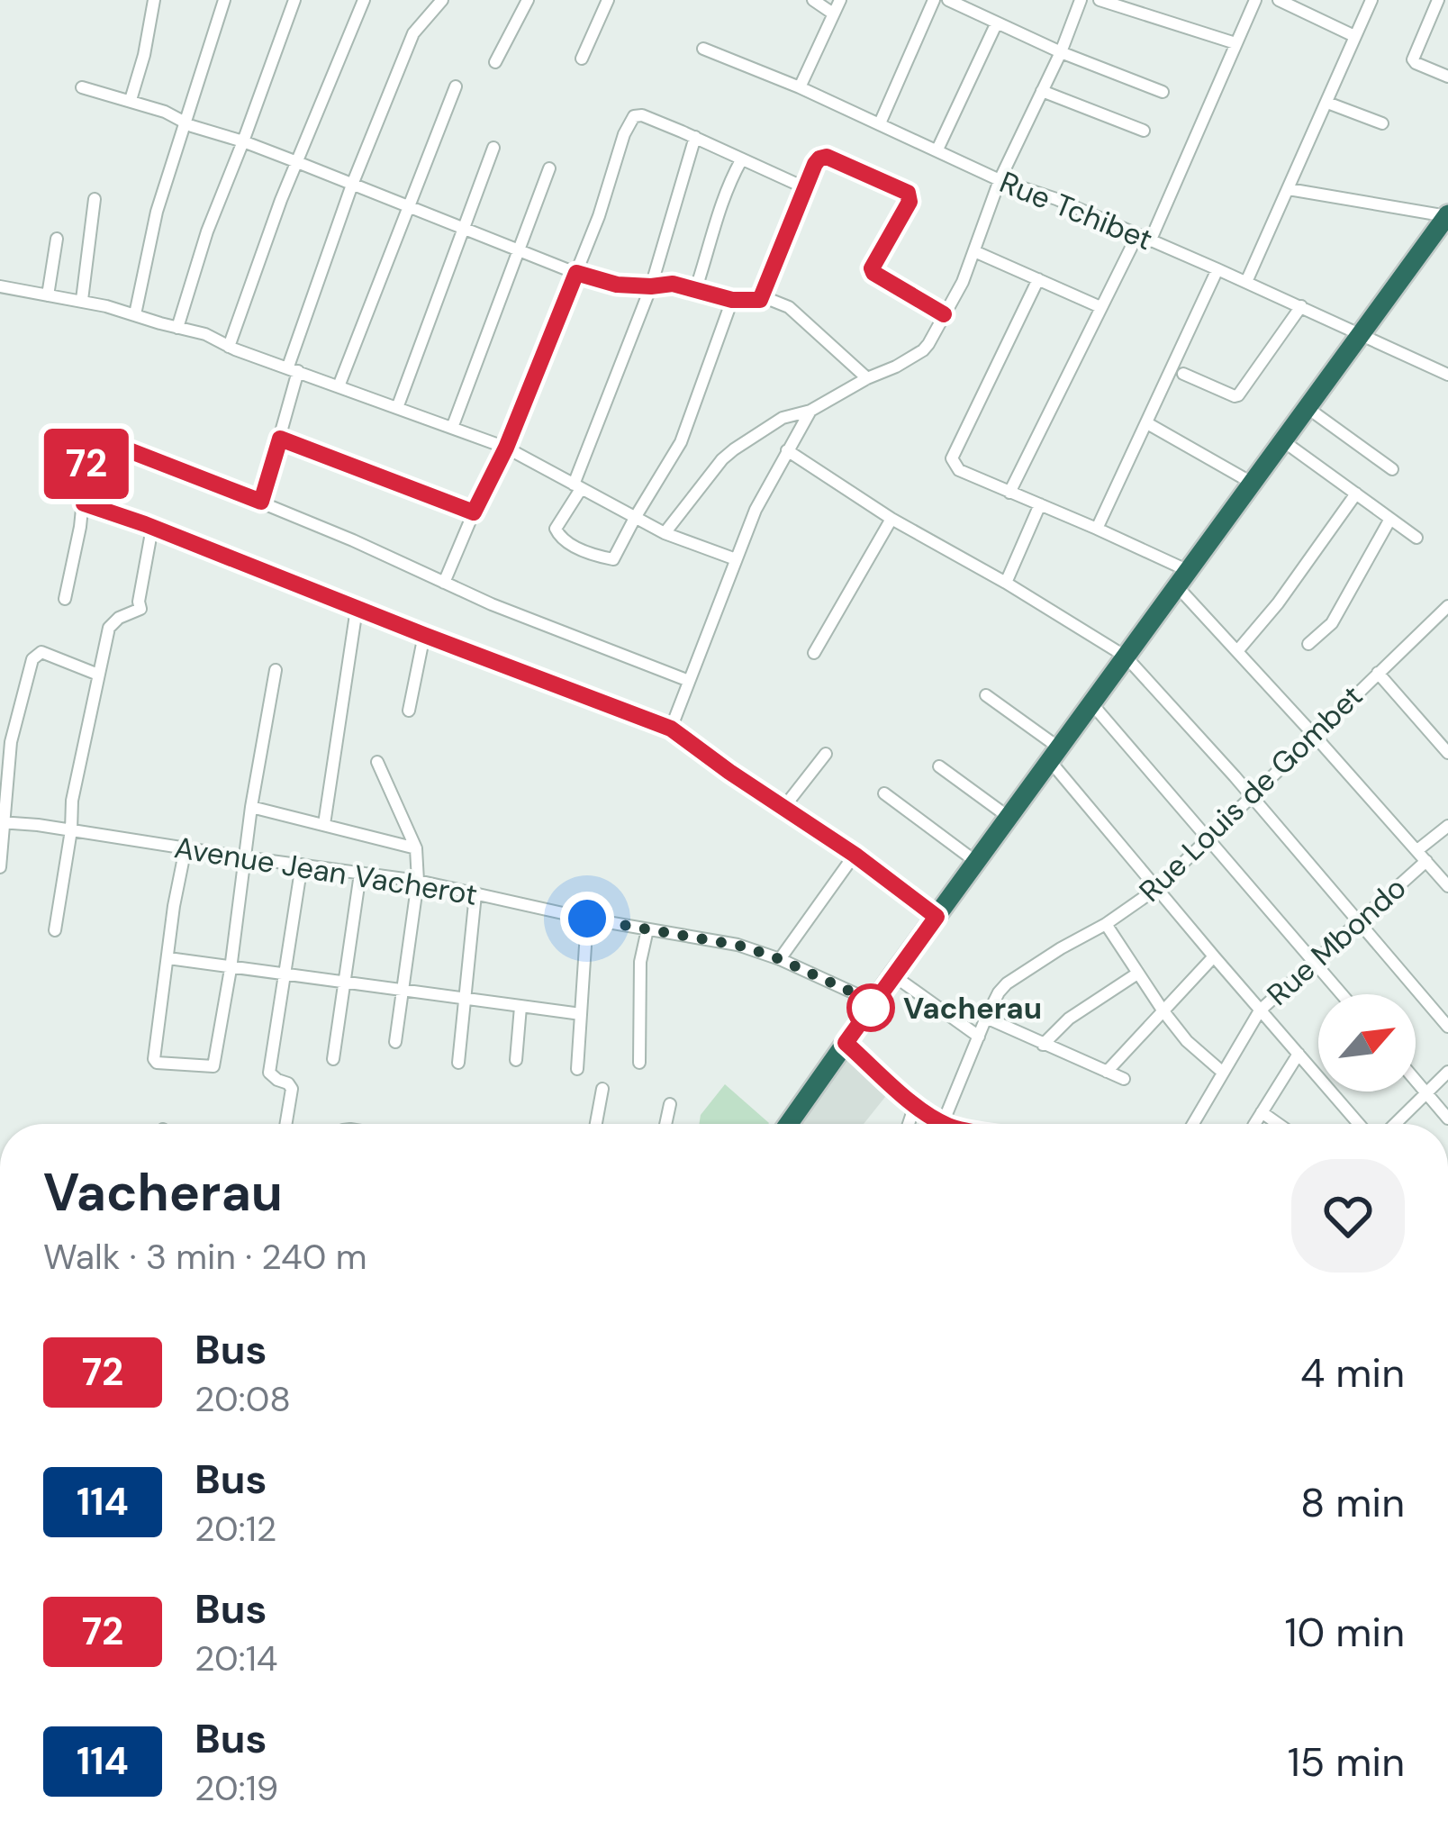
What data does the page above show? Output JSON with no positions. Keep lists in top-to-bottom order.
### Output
{
  "streets": {
    "street": [
      "Rue Tchibet",
      "Rue Louis de Gombet",
      "Avenue Jean Vacherot",
      "Rue Mbondo"
    ]
  },
  "places": ["Vacherau"],
  "lines": ["bus line 72"],
  "north": "top right",
  "page": {
    "on_map": "72",
    "heading": ["Vacherau", "Walk · 3 min · 240 m"],
    "list": [
      {
        "mark": "72",
        "name": "Bus",
        "note": "20:08",
        "value": "4 min"
      },
      {
        "mark": "114",
        "name": "Bus",
        "note": "20:12",
        "value": "8 min"
      },
      {
        "mark": "72",
        "name": "Bus",
        "note": "20:14",
        "value": "10 min"
      },
      {
        "mark": "114",
        "name": "Bus",
        "note": "20:19",
        "value": "15 min"
      }
    ]
  }
}
